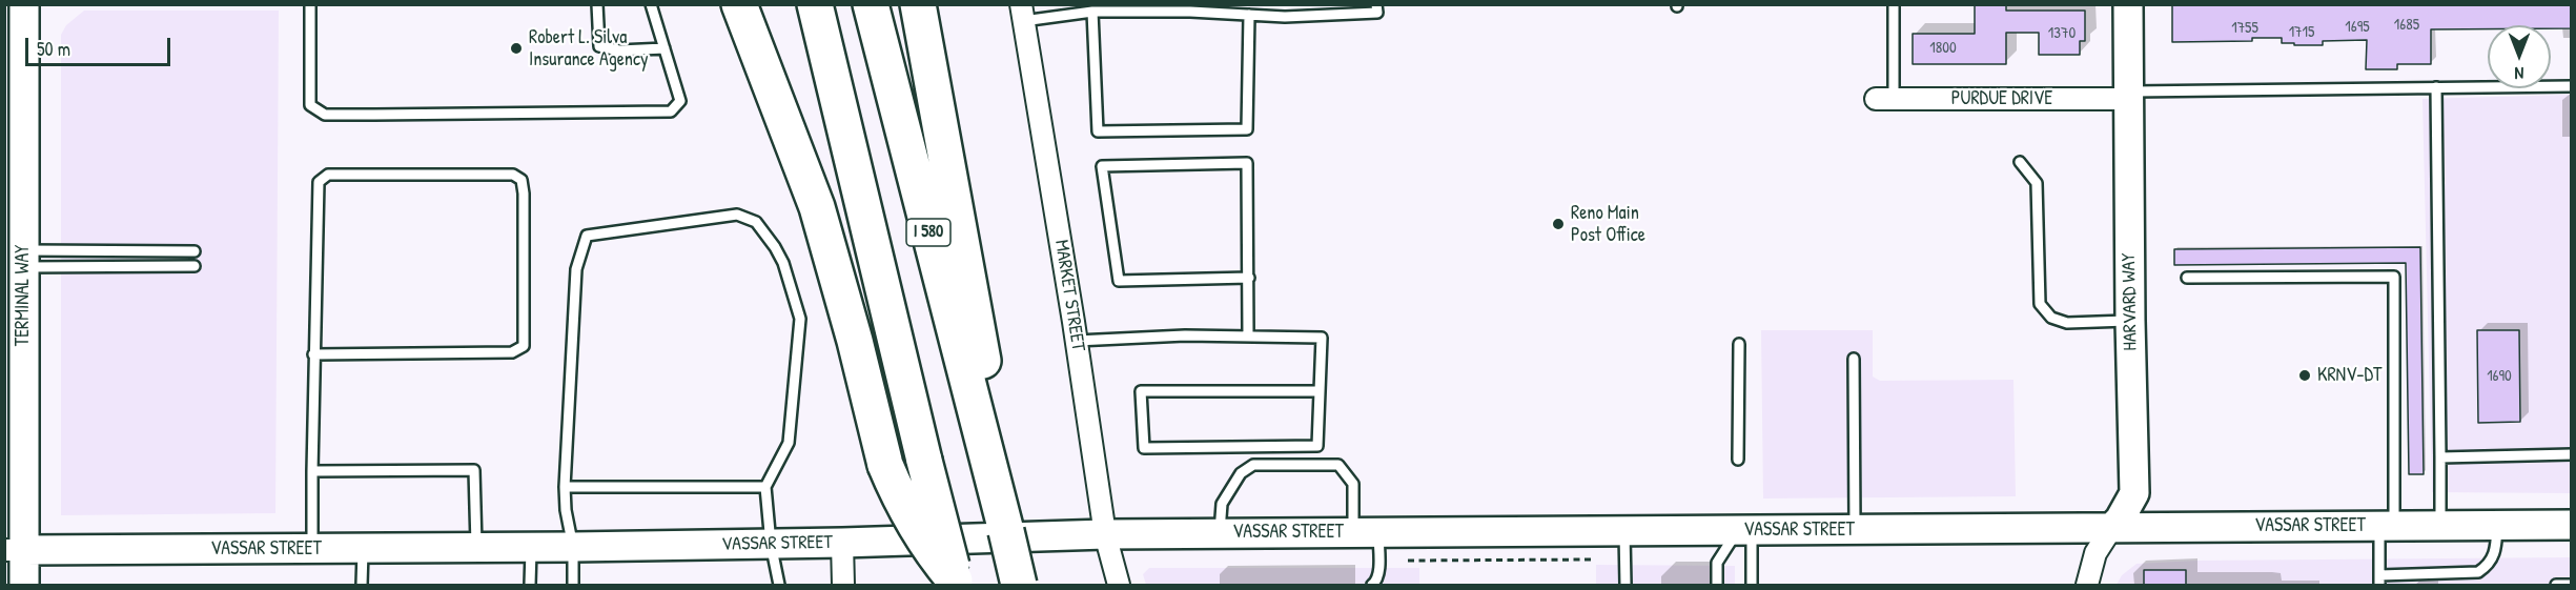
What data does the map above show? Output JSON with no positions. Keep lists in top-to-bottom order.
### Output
{
  "streets": {
    "highway": ["I 580"],
    "street": [
      "PURDUE DRIVE",
      "TERMINAL WAY",
      "MARKET STREET",
      "HARVARD WAY",
      "VASSAR STREET"
    ]
  },
  "crossings": [
    ["PURDUE DRIVE", "HARVARD WAY"],
    ["TERMINAL WAY", "VASSAR STREET"],
    ["MARKET STREET", "VASSAR STREET"],
    ["HARVARD WAY", "VASSAR STREET"]
  ],
  "places": ["Robert L. Silva Insurance Agency", "Reno Main Post Office", "KRNV-DT"],
  "house_numbers": [
    "1685",
    "1695",
    "1755",
    "1715",
    "1370",
    "1800",
    "1690"
  ],
  "scale_bar": "50 m",
  "north": "bottom"
}
